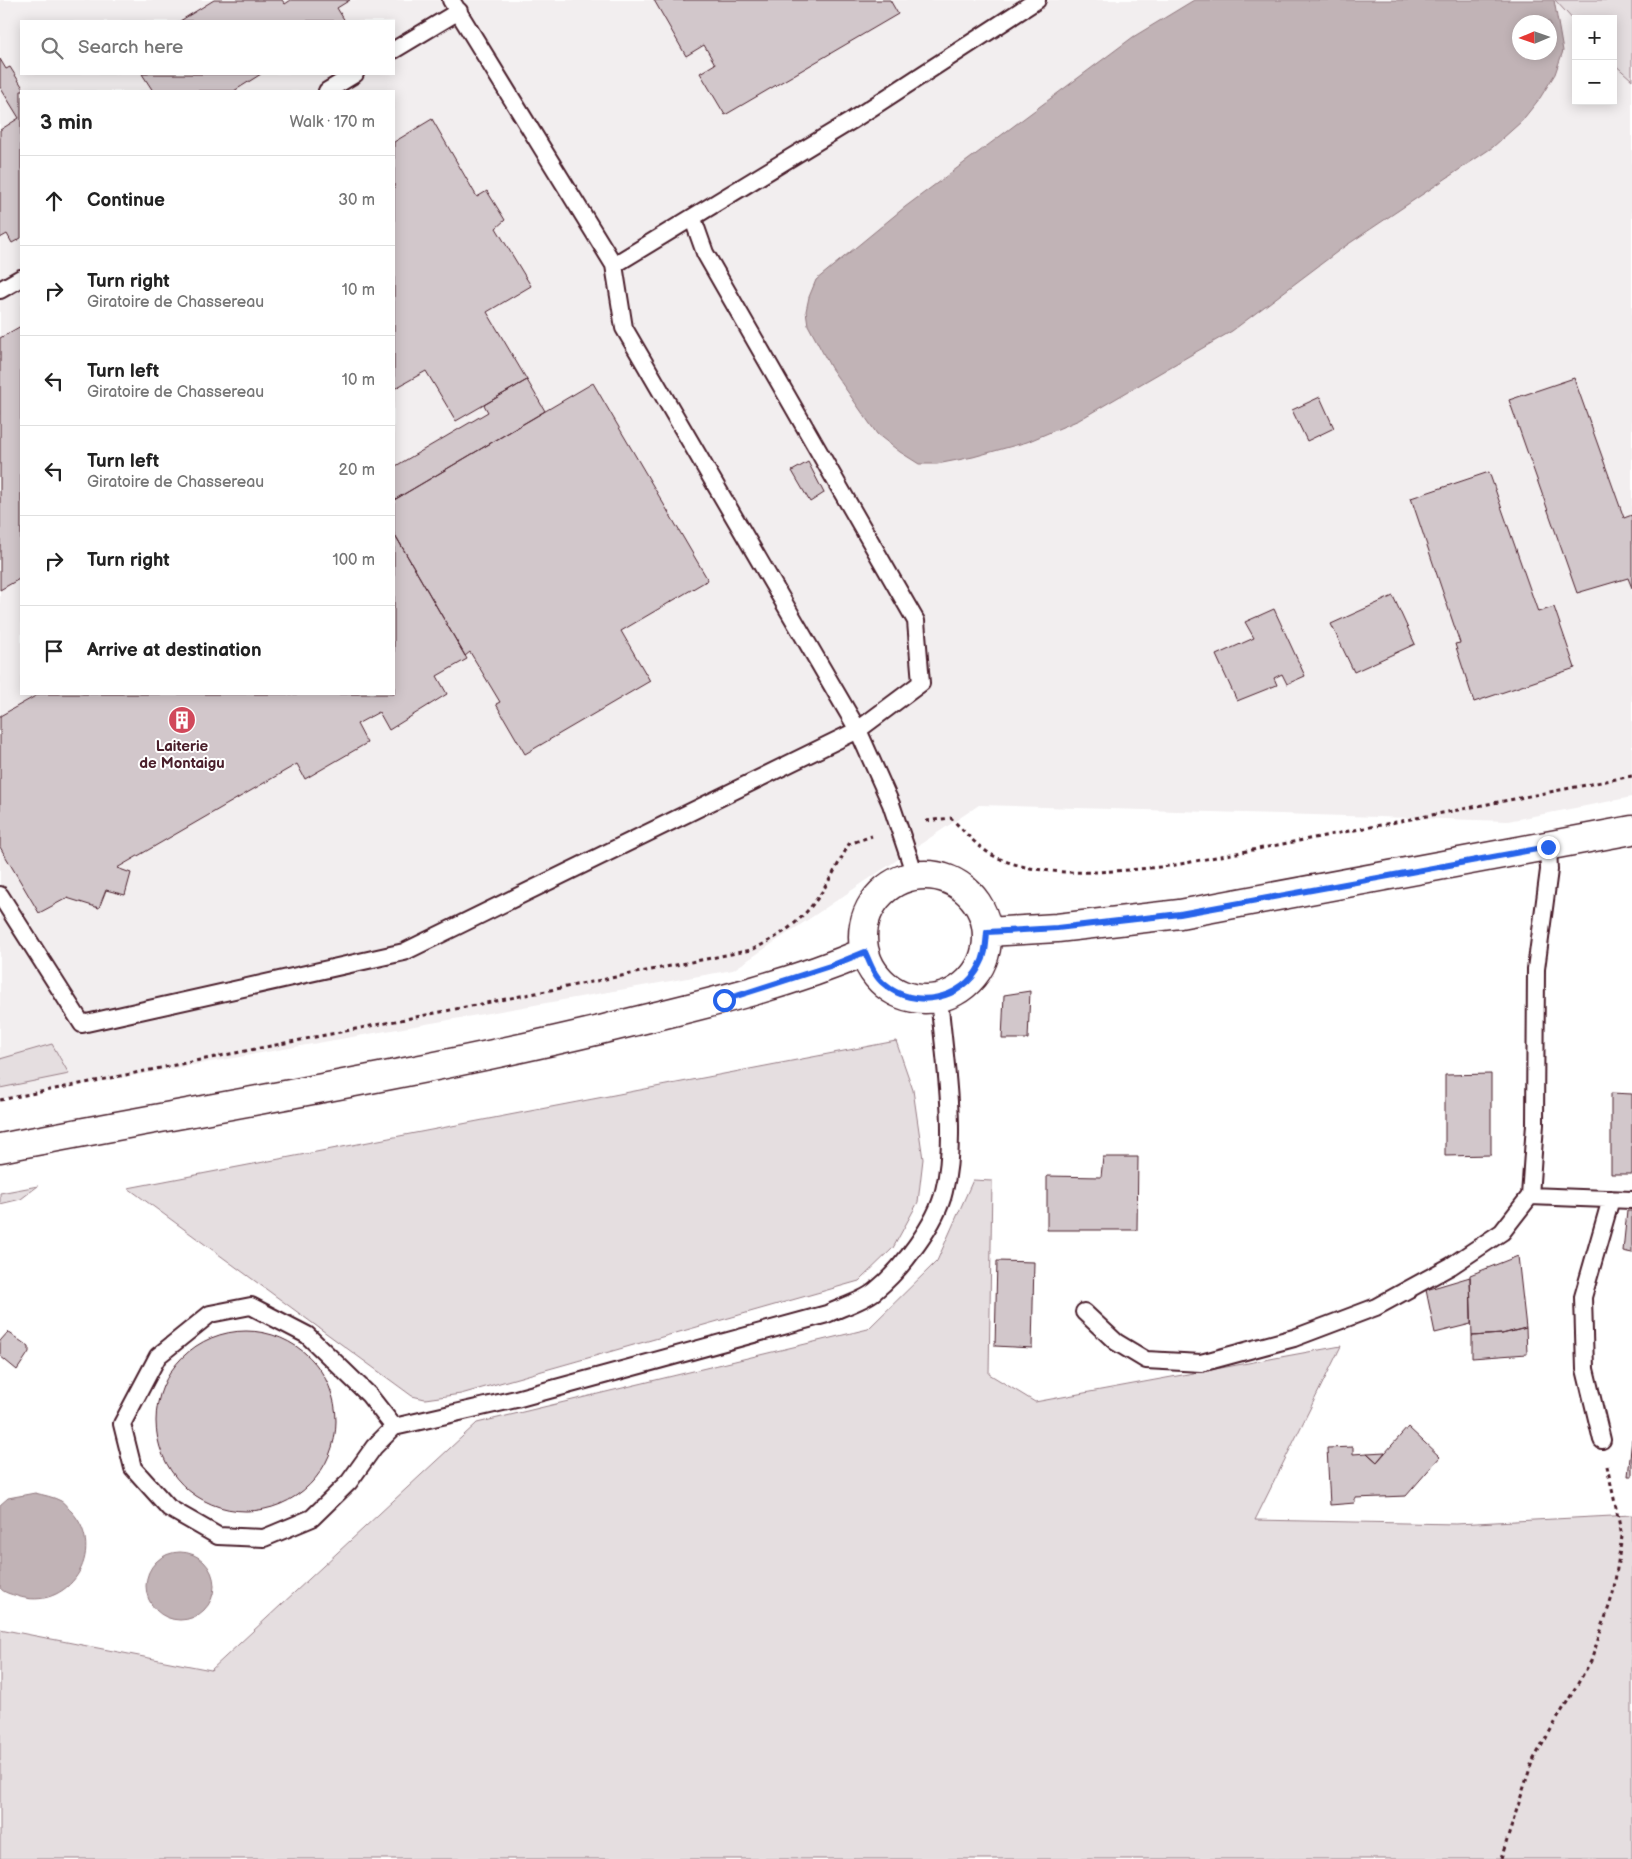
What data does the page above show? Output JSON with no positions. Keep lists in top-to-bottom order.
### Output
{
  "places": {
    "building": ["Laiterie de Montaigu"]
  },
  "north": "left",
  "page": {
    "map_buttons": ["+", "−"],
    "search": "Search here",
    "heading": ["3 min", "Walk · 170 m"],
    "list": [
      ["Continue", "30 m"],
      ["Turn right", "Giratoire de Chassereau", "10 m"],
      ["Turn left", "Giratoire de Chassereau", "10 m"],
      ["Turn left", "Giratoire de Chassereau", "20 m"],
      ["Turn right", "100 m"],
      "Arrive at destination"
    ]
  }
}
